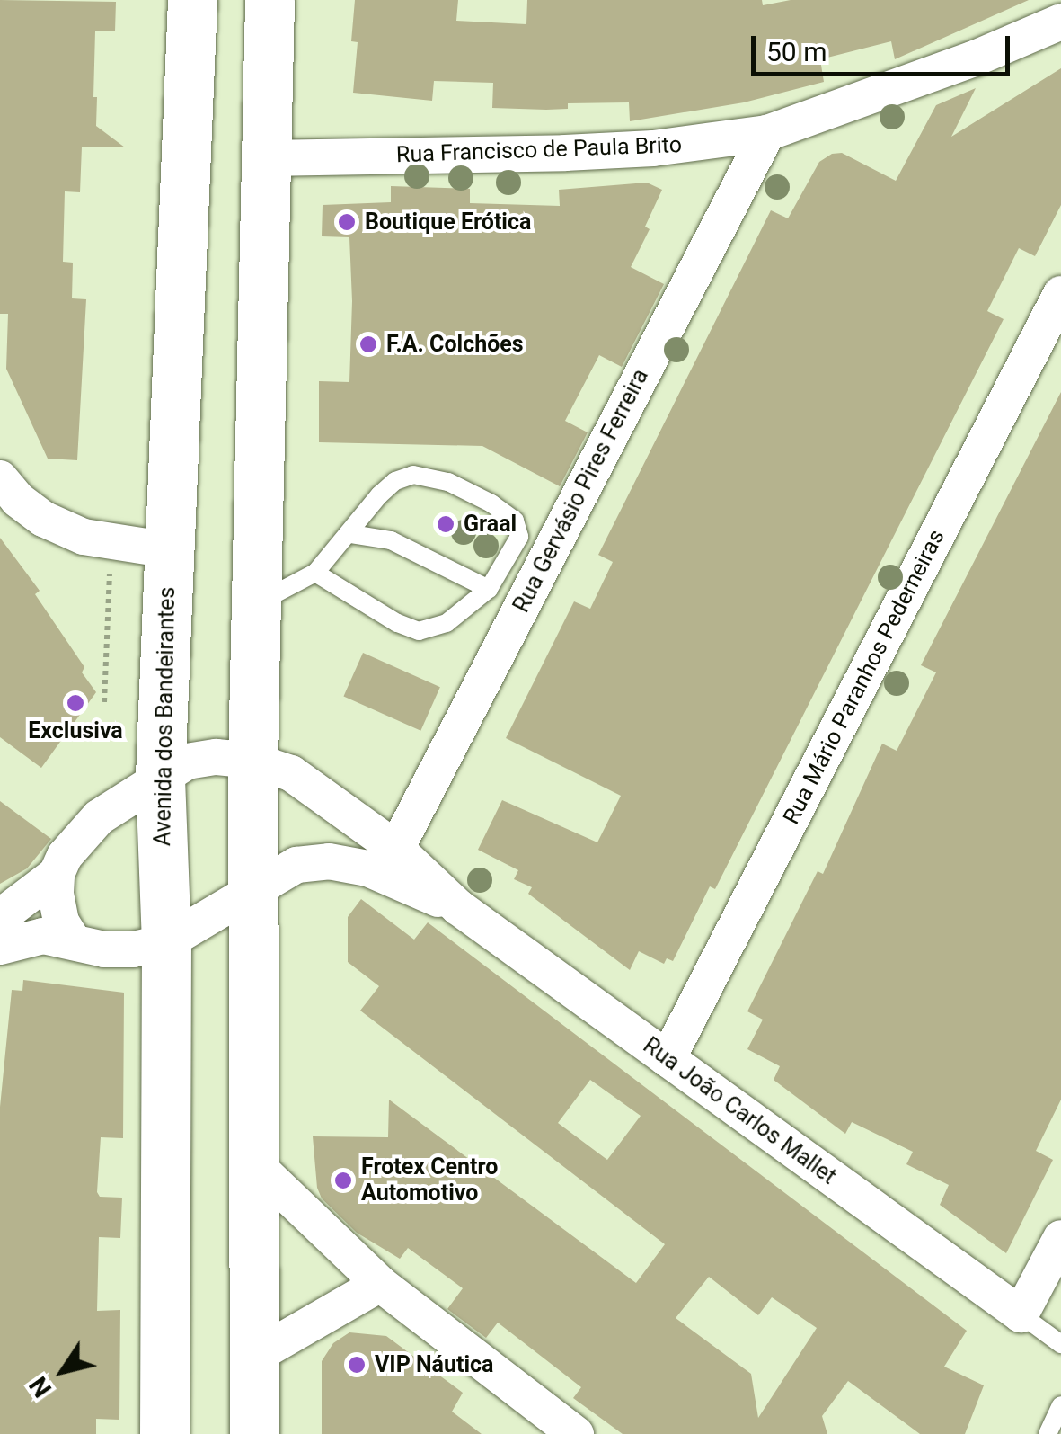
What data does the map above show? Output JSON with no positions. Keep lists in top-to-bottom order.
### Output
{
  "streets": {
    "highway": ["Avenida dos Bandeirantes"],
    "street": [
      "Rua Francisco de Paula Brito",
      "Rua Gervásio Pires Ferreira",
      "Rua Mário Paranhos Pederneiras",
      "Rua João Carlos Mallet"
    ]
  },
  "crossings": [
    ["Rua Francisco de Paula Brito", "Rua Gervásio Pires Ferreira"],
    ["Rua Gervásio Pires Ferreira", "Rua João Carlos Mallet"],
    ["Rua Mário Paranhos Pederneiras", "Rua João Carlos Mallet"],
    ["Avenida dos Bandeirantes", "Rua João Carlos Mallet"]
  ],
  "places": [
    "Boutique Erótica",
    "F.A. Colchões",
    "Graal",
    "Exclusiva",
    "Frotex Centro Automotivo",
    "VIP Náutica"
  ],
  "scale_bar": "50 m",
  "north": "bottom left"
}
